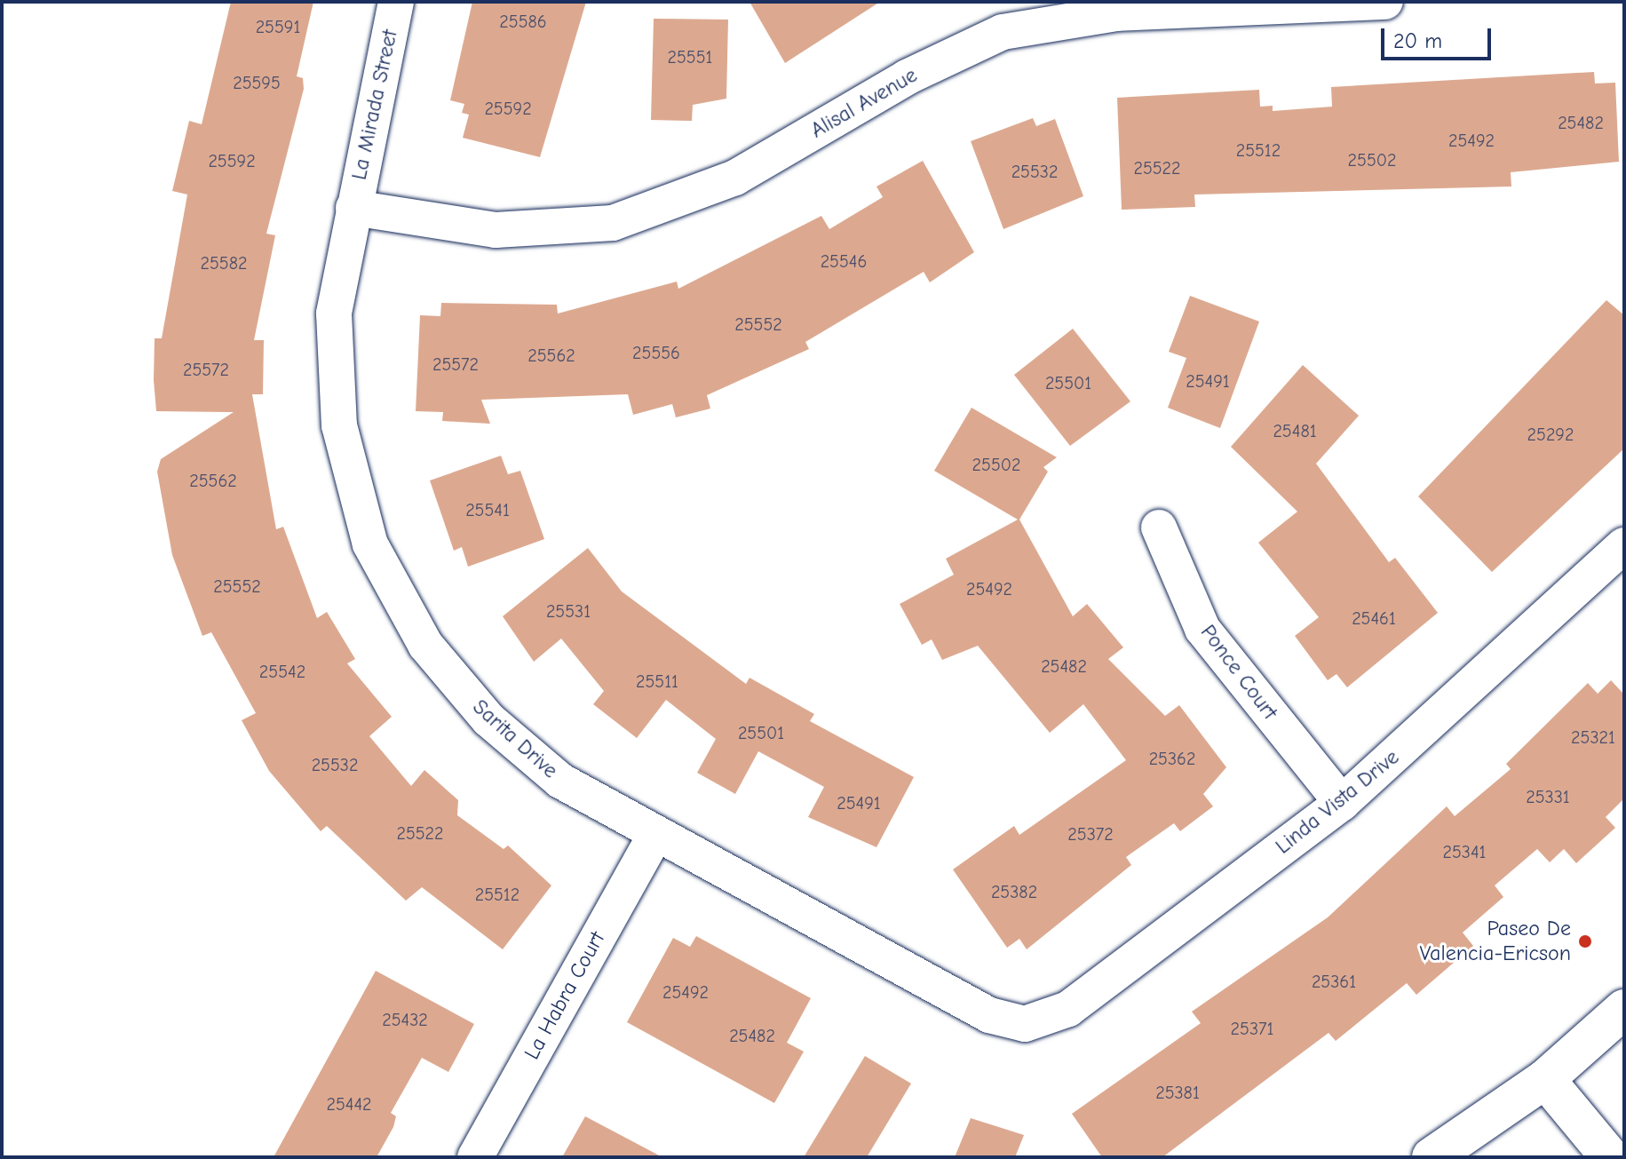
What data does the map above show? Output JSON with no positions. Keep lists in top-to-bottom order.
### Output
{
  "streets": {
    "street": [
      "Alisal Avenue",
      "La Mirada Street",
      "Ponce Court",
      "Sarita Drive",
      "Linda Vista Drive",
      "La Habra Court"
    ]
  },
  "crossings": [
    ["Alisal Avenue", "La Mirada Street"],
    ["Alisal Avenue", "Sarita Drive"],
    ["La Mirada Street", "Sarita Drive"],
    ["Ponce Court", "Linda Vista Drive"],
    ["Sarita Drive", "Linda Vista Drive"],
    ["Sarita Drive", "La Habra Court"]
  ],
  "places": ["Paseo De Valencia-Ericson"],
  "house_numbers": [
    "25586",
    "25591",
    "25551",
    "25595",
    "25592",
    "25482",
    "25492",
    "25512",
    "25502",
    "25592",
    "25522",
    "25532",
    "25546",
    "25582",
    "25552",
    "25556",
    "25562",
    "25572",
    "25572",
    "25491",
    "25501",
    "25481",
    "25292",
    "25502",
    "25562",
    "25541",
    "25552",
    "25492",
    "25531",
    "25461",
    "25482",
    "25542",
    "25511",
    "25501",
    "25321",
    "25362",
    "25532",
    "25331",
    "25491",
    "25522",
    "25372",
    "25341",
    "25382",
    "25512",
    "25361",
    "25492",
    "25432",
    "25371",
    "25482",
    "25381",
    "25442"
  ],
  "scale_bar": "20 m"
}
